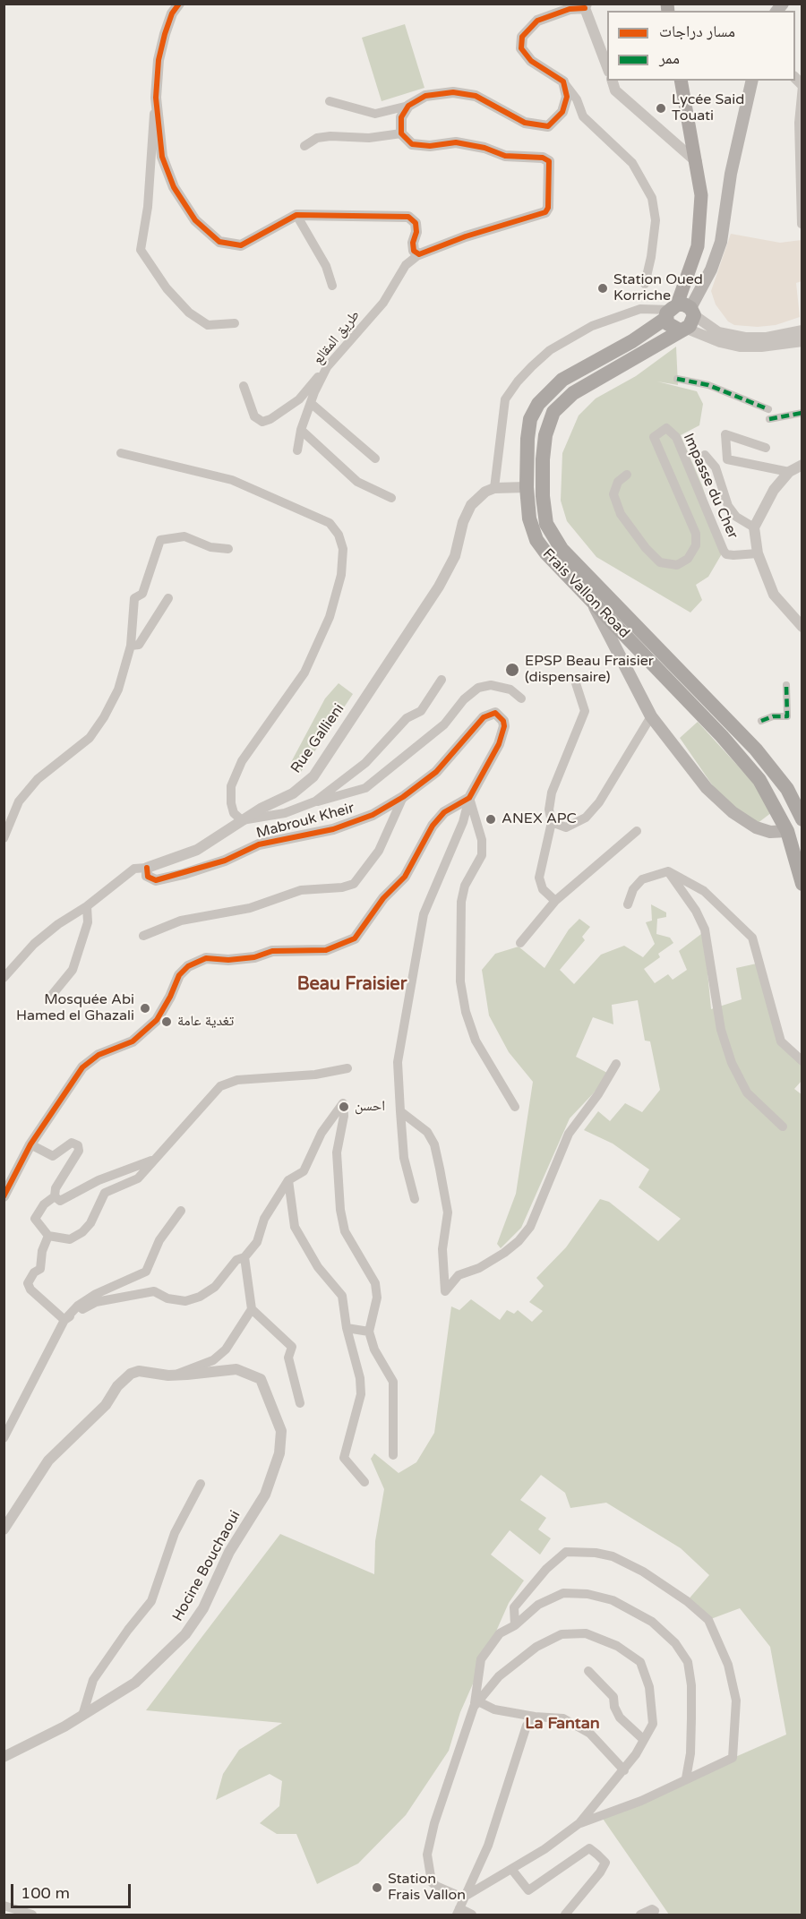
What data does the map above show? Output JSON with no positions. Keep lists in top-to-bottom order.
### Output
{
  "streets": {
    "highway": ["Frais Vallon Road"],
    "street": [
      "طريق المقالع",
      "Impasse du Cher",
      "Rue Gallieni",
      "Mabrouk Kheir",
      "Hocine Bouchaoui"
    ]
  },
  "crossings": [
    ["Rue Gallieni", "Mabrouk Kheir"]
  ],
  "districts": ["Beau Fraisier", "La Fantan"],
  "places": [
    "Lycée Said Touati",
    "Station Oued Korriche",
    "EPSP Beau Fraisier (dispensaire)",
    "ANEX APC",
    "Mosquée Abi Hamed el Ghazali",
    "تغدية عامة",
    "احسن",
    "Station Frais Vallon"
  ],
  "legend": ["مسار دراجات", "ممر"],
  "scale_bar": "100 m"
}
